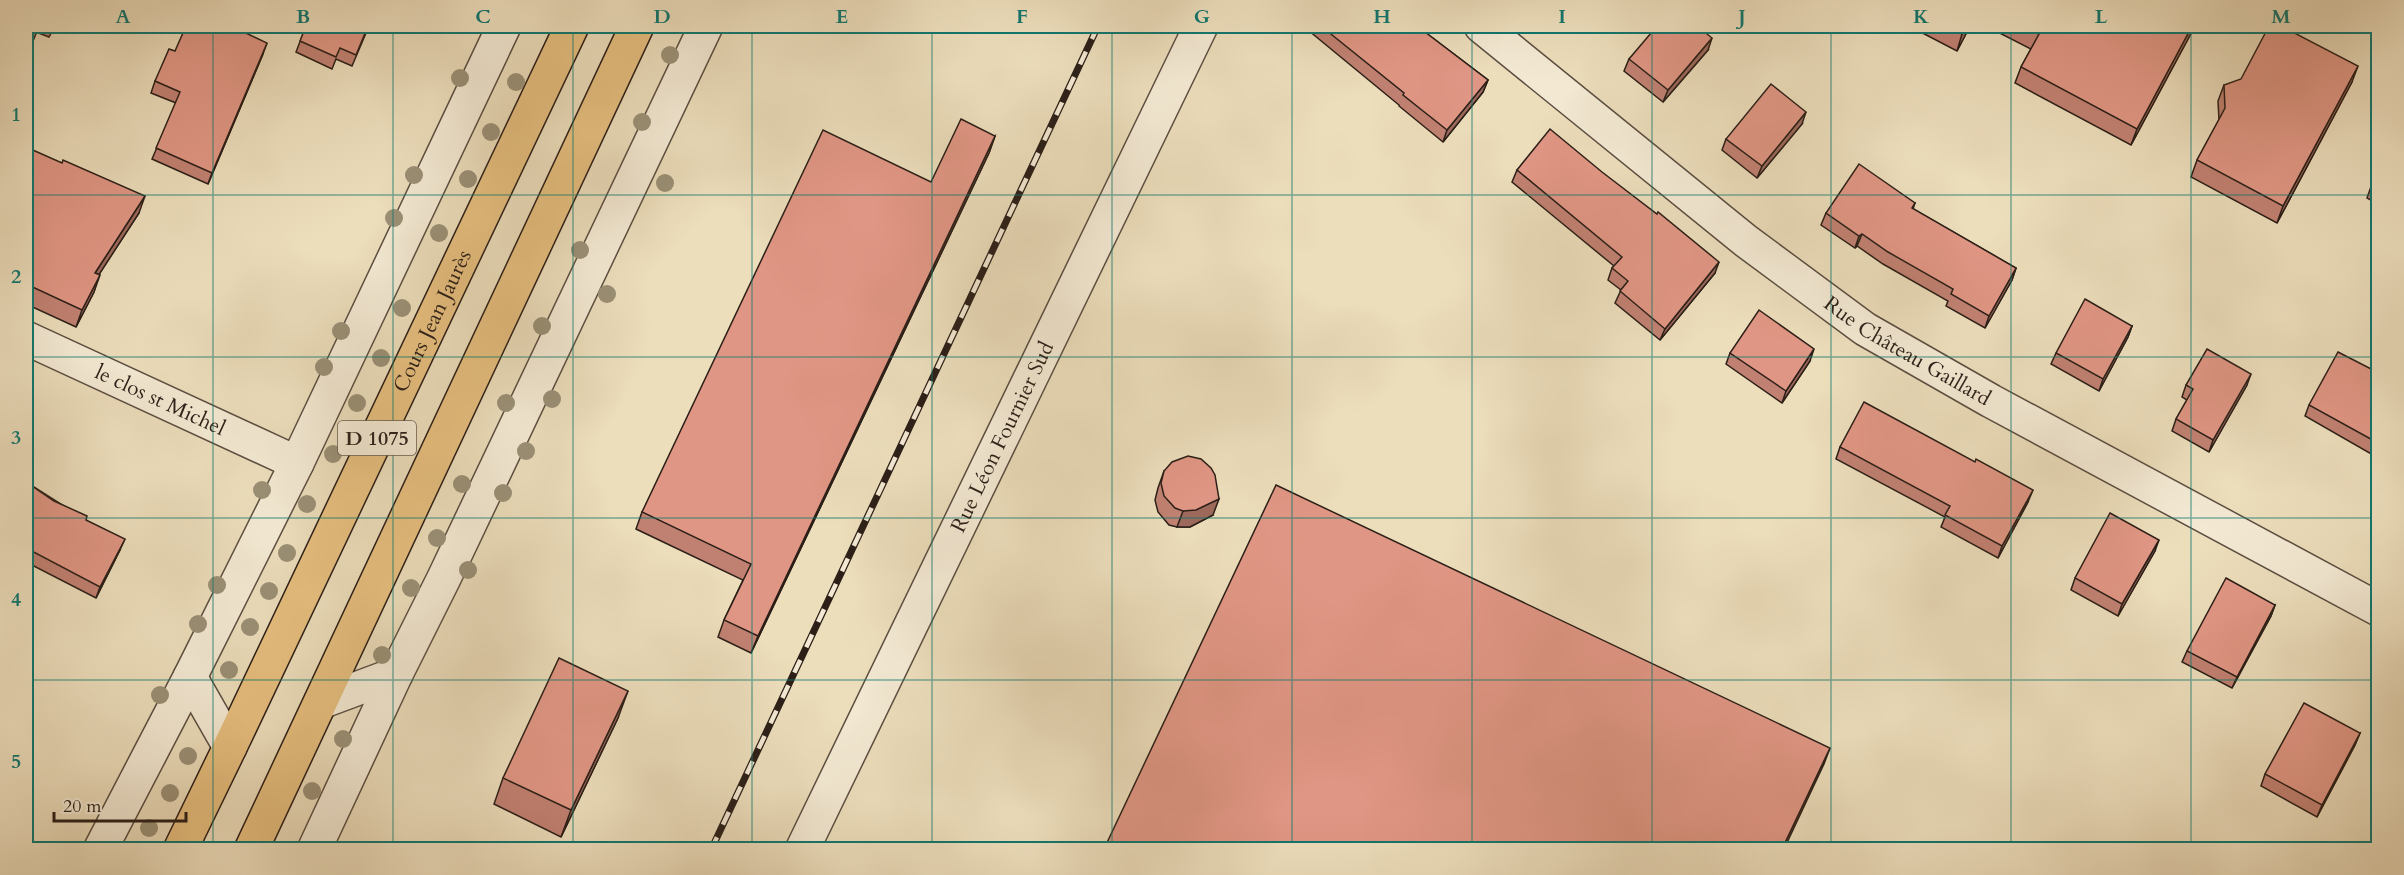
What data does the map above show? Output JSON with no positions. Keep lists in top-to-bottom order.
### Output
{
  "streets": {
    "main road": ["Cours Jean Jaurès", "D 1075"],
    "street": ["Rue Château Gaillard", "le clos st Michel", "Rue Léon Fournier Sud"]
  },
  "scale_bar": "20 m",
  "grid": {
    "columns": [
      "A",
      "B",
      "C",
      "D",
      "E",
      "F",
      "G",
      "H",
      "I",
      "J",
      "K",
      "L",
      "M"
    ],
    "rows": [
      "1",
      "2",
      "3",
      "4",
      "5"
    ]
  }
}
